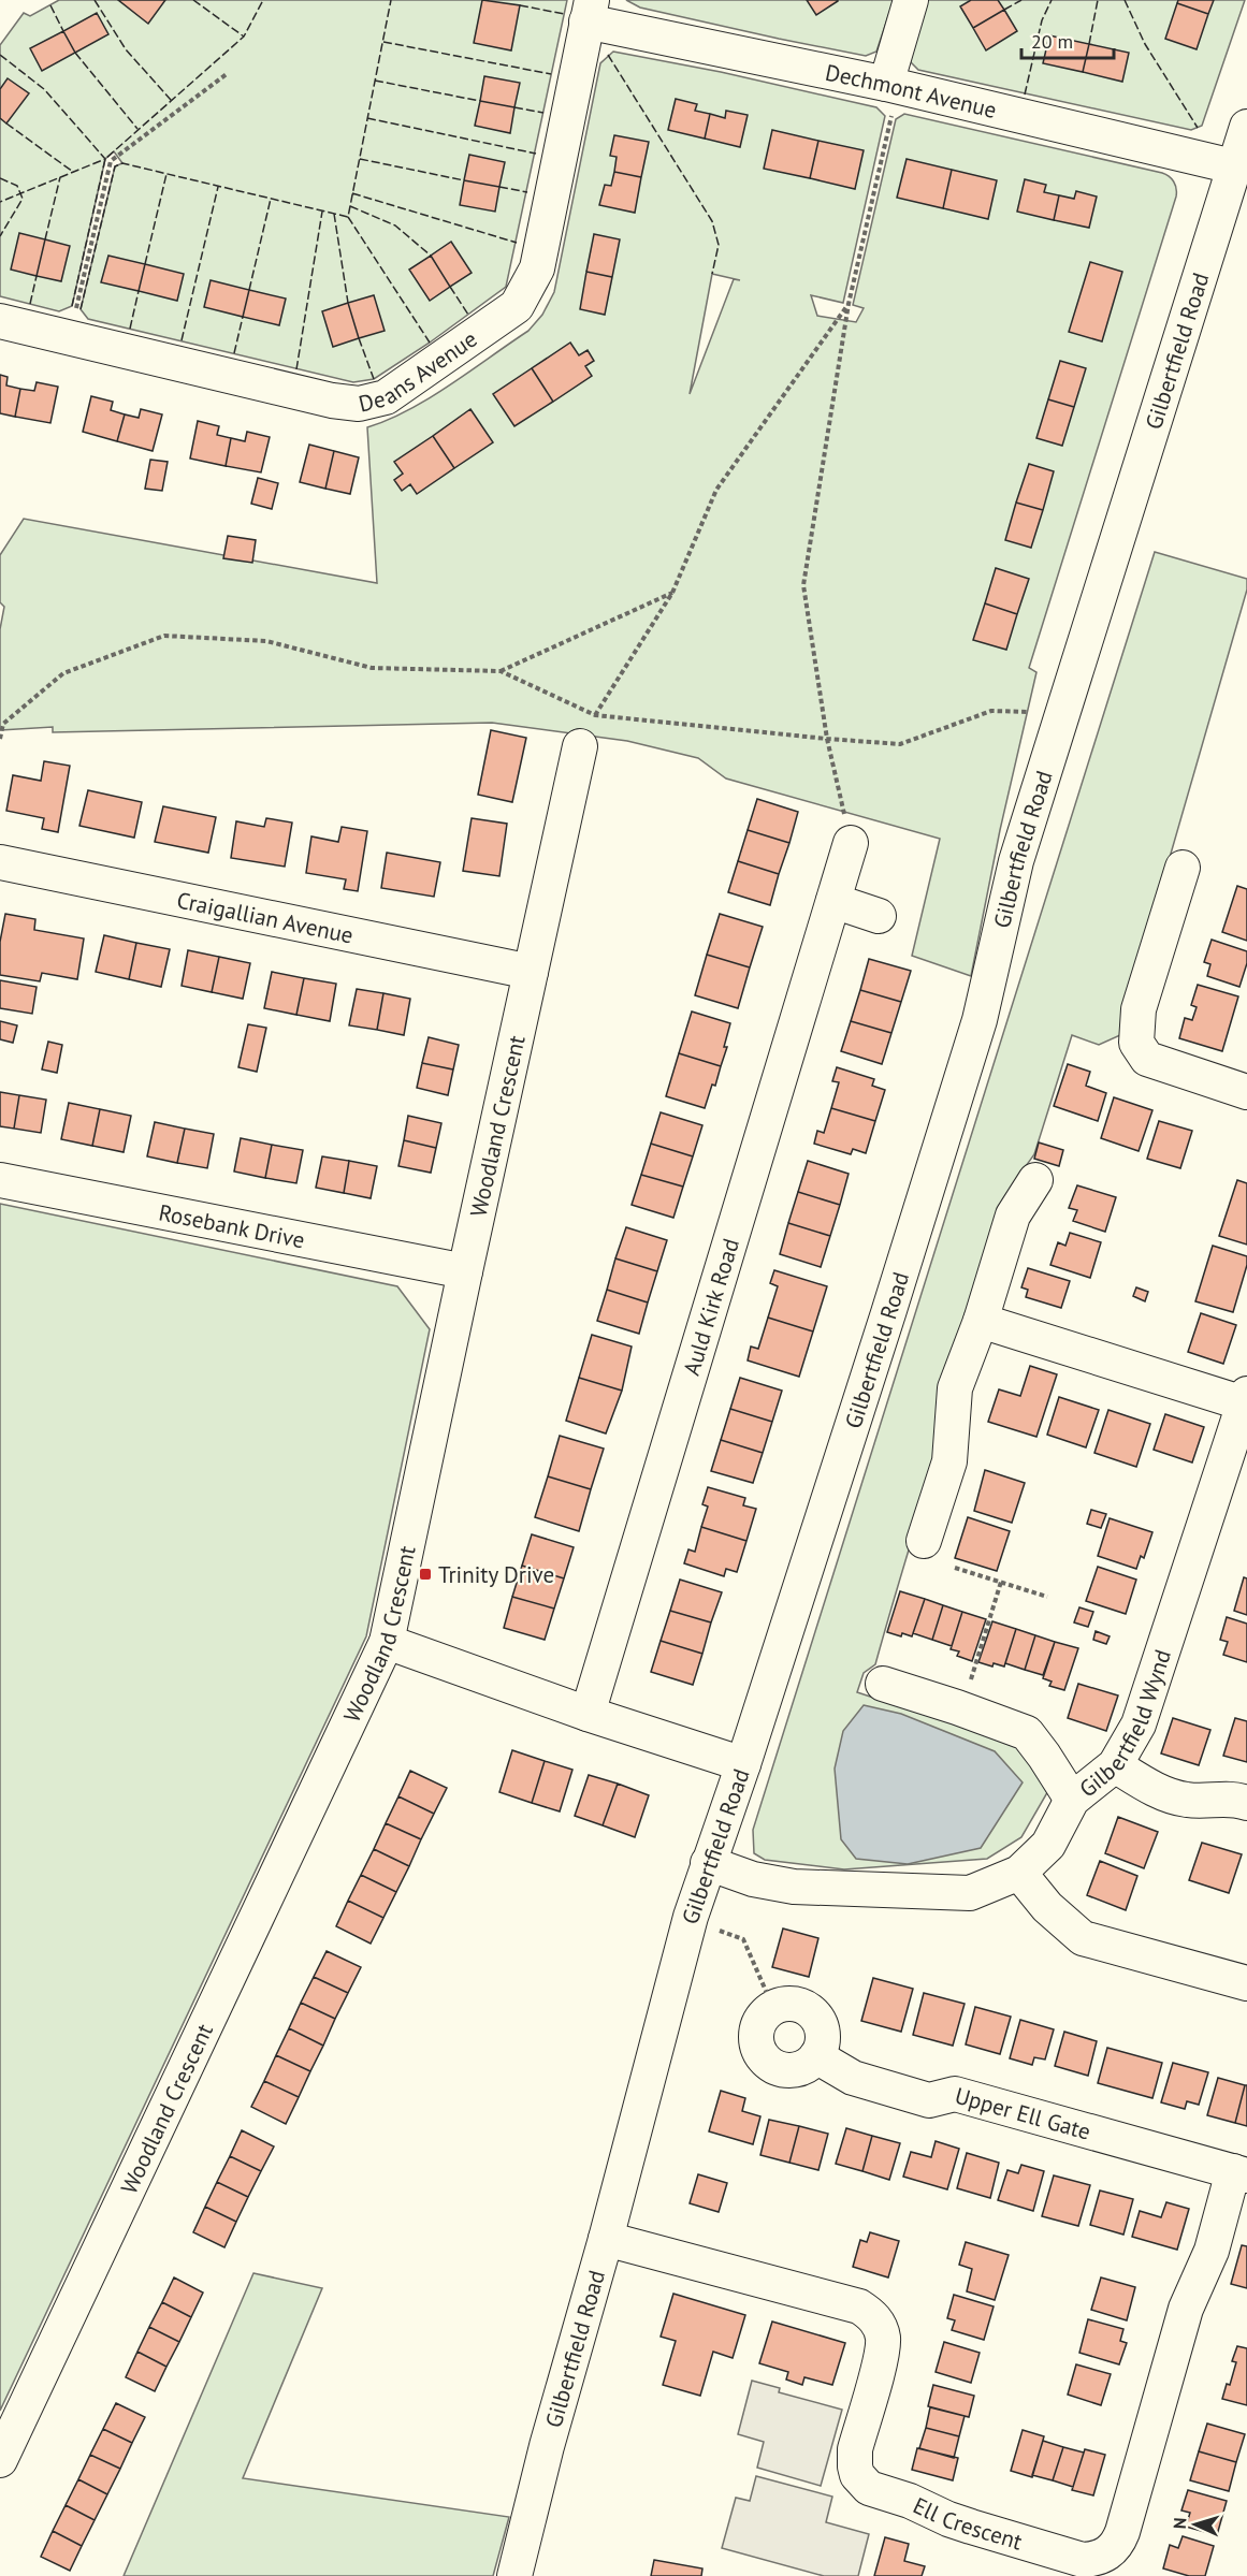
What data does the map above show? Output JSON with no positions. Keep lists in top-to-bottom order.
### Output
{
  "streets": {
    "street": [
      "Dechmont Avenue",
      "Gilbertfield Road",
      "Deans Avenue",
      "Craigallian Avenue",
      "Woodland Crescent",
      "Rosebank Drive",
      "Auld Kirk Road",
      "Gilbertfield Wynd",
      "Upper Ell Gate",
      "Ell Crescent"
    ]
  },
  "crossings": [
    ["Dechmont Avenue", "Gilbertfield Road"],
    ["Dechmont Avenue", "Deans Avenue"],
    ["Gilbertfield Road", "Gilbertfield Wynd"],
    ["Gilbertfield Road", "Ell Crescent"],
    ["Craigallian Avenue", "Woodland Crescent"],
    ["Woodland Crescent", "Rosebank Drive"],
    ["Upper Ell Gate", "Ell Crescent"]
  ],
  "places": {
    "transit": ["Trinity Drive"]
  },
  "scale_bar": "20 m",
  "north": "left"
}
